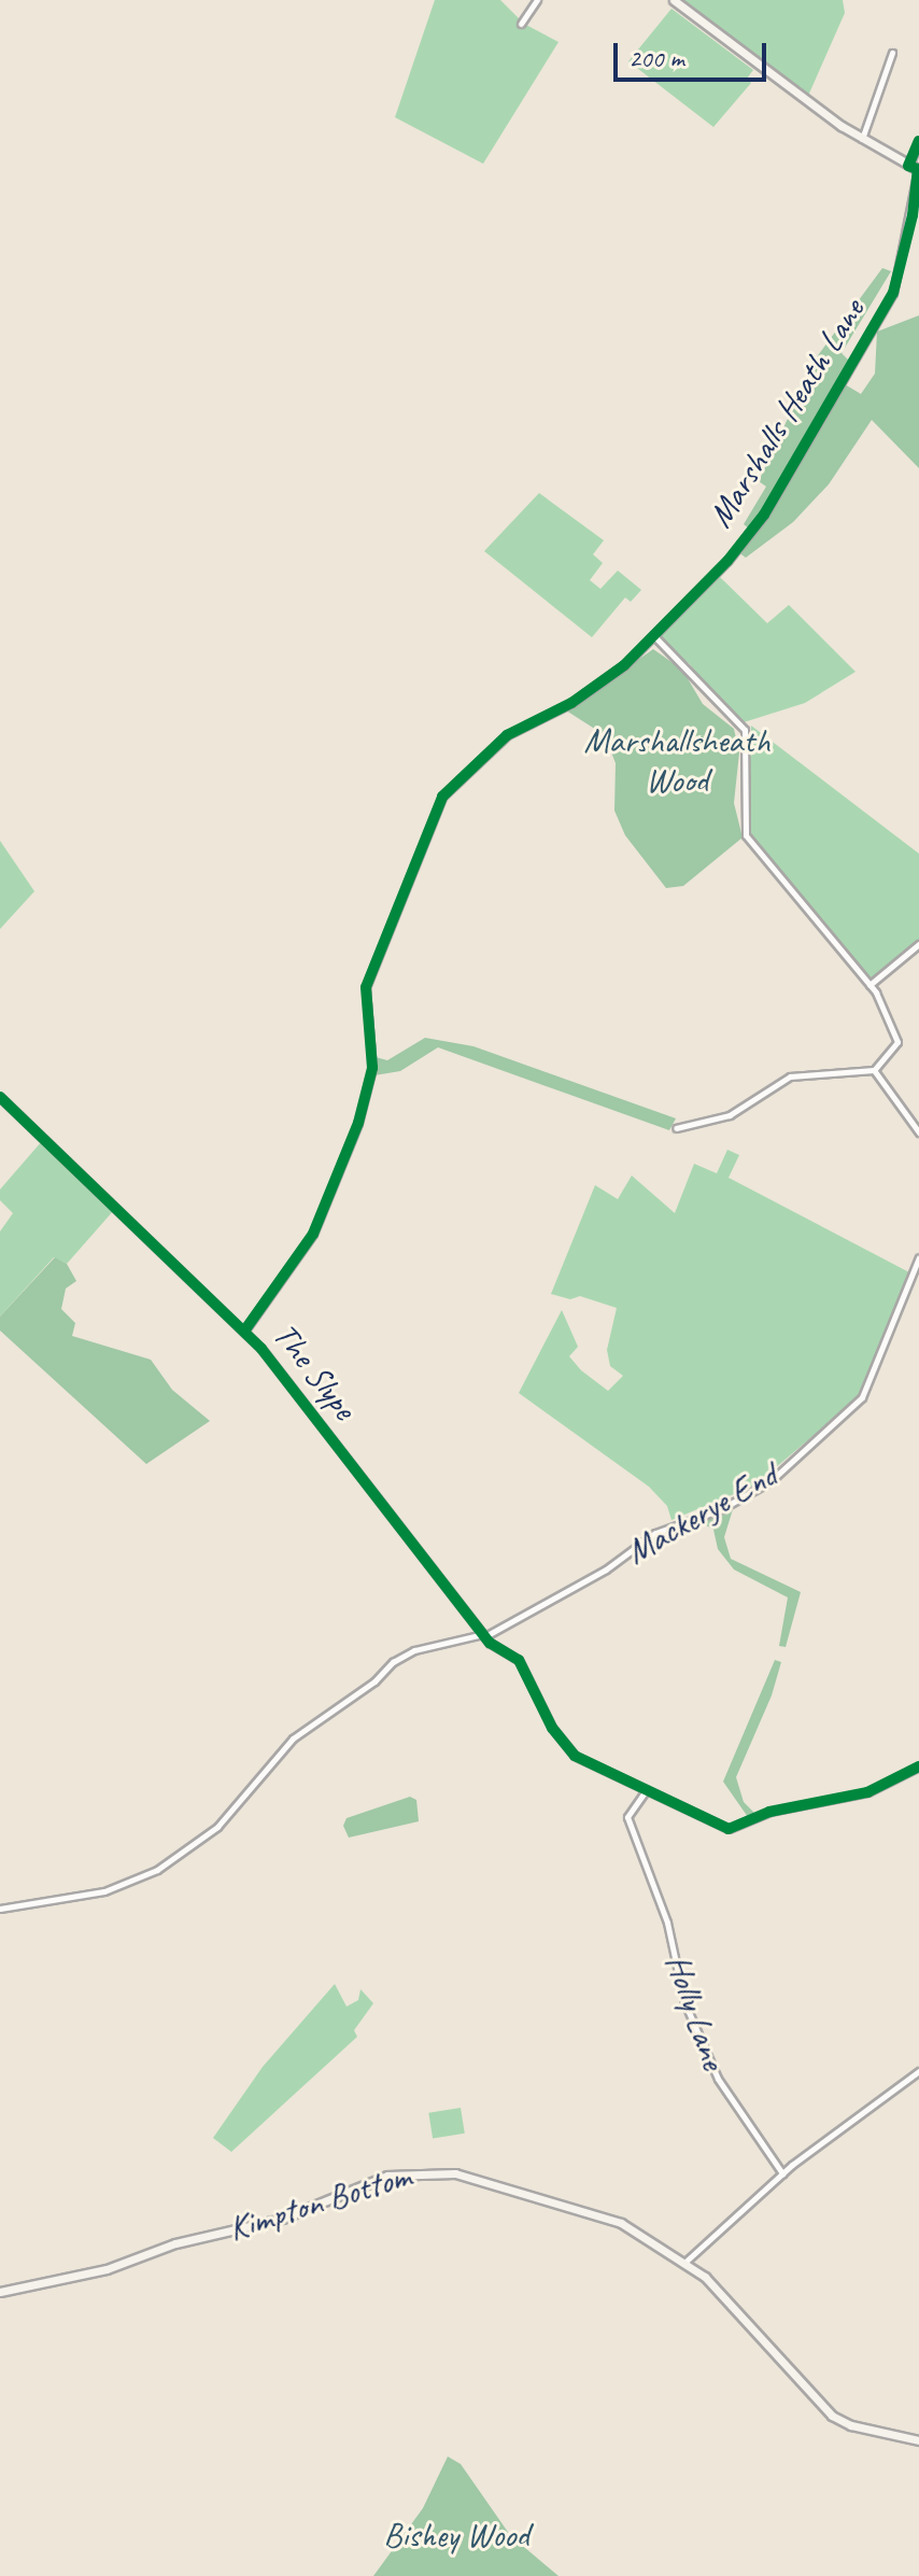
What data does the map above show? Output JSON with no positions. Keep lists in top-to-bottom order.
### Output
{
  "streets": {
    "main road": ["Kimpton Bottom"],
    "street": [
      "Marshalls Heath Lane",
      "The Slype",
      "Mackerye End",
      "Holly Lane"
    ]
  },
  "crossings": [
    ["Marshalls Heath Lane", "The Slype"],
    ["The Slype", "Mackerye End"]
  ],
  "parks": ["Marshallsheath Wood", "Bishey Wood"],
  "scale_bar": "200 m"
}
